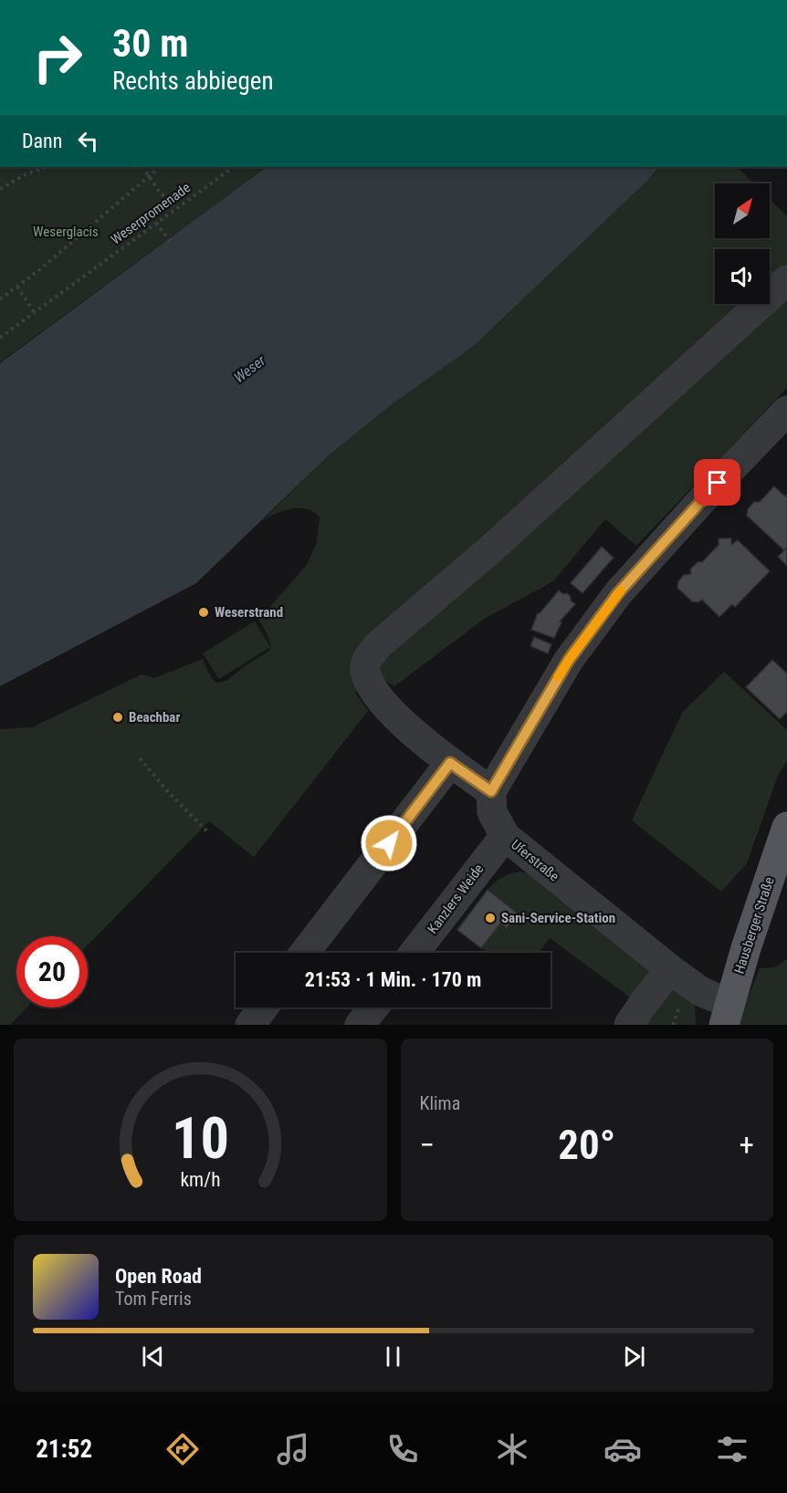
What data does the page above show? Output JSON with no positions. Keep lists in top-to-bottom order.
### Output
{
  "streets": {
    "main road": ["Hausberger Straße"],
    "street": ["Uferstraße", "Kanzlers Weide"],
    "path": ["Weserpromenade"]
  },
  "crossings": [
    ["Uferstraße", "Kanzlers Weide"],
    ["Uferstraße", "Hausberger Straße"]
  ],
  "water": ["Weser"],
  "parks": ["Weserglacis"],
  "places": ["Weserstrand", "Beachbar", "Sani-Service-Station"],
  "north": "top right",
  "page": {
    "turn": ["30 m", "Rechts abbiegen"],
    "then": "Dann",
    "limit": "20",
    "trip": "21:53 · 1 Min. · 170 m",
    "tile": "Klima",
    "heat": ["−", "20°", "+"],
    "song": ["Open Road", "Tom Ferris"],
    "tabs": "21:52",
    "gauge": ["10", "km/h"]
  }
}
